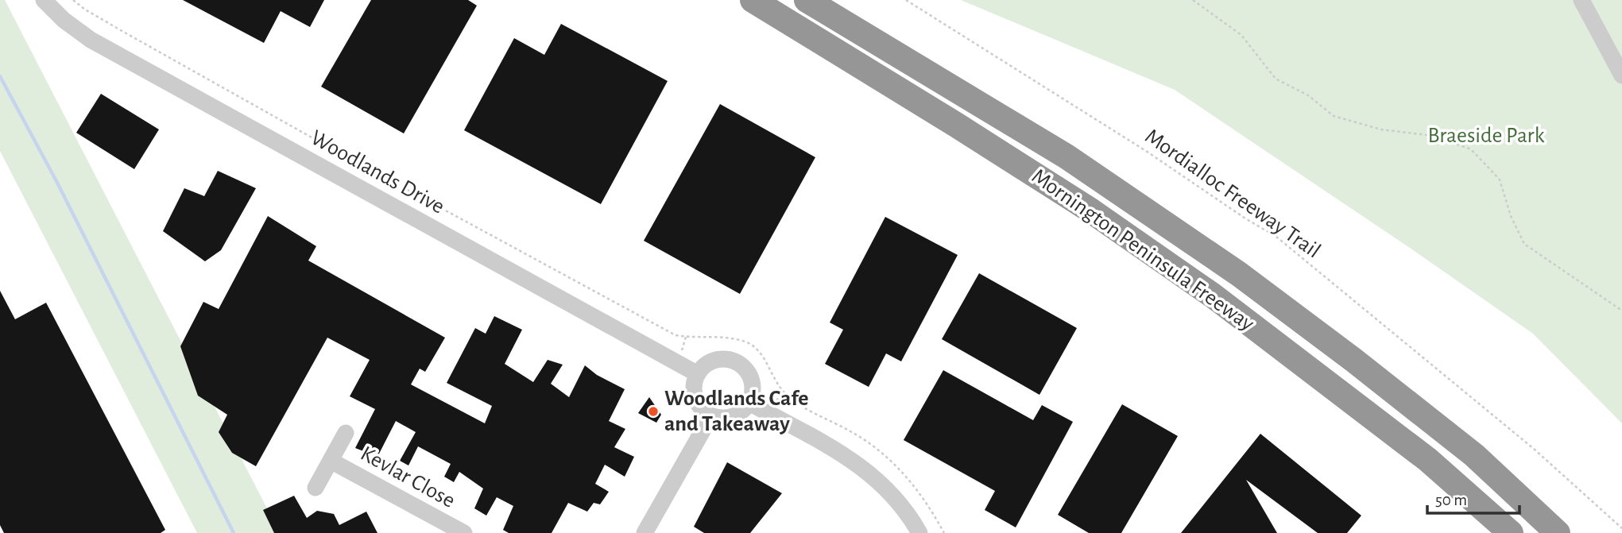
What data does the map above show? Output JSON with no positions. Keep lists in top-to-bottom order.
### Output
{
  "streets": {
    "highway": ["Mornington Peninsula Freeway"],
    "street": ["Woodlands Drive", "Kevlar Close"],
    "path": ["Mordialloc Freeway Trail"]
  },
  "parks": ["Braeside Park"],
  "places": ["Woodlands Cafe and Takeaway"],
  "scale_bar": "50 m"
}
